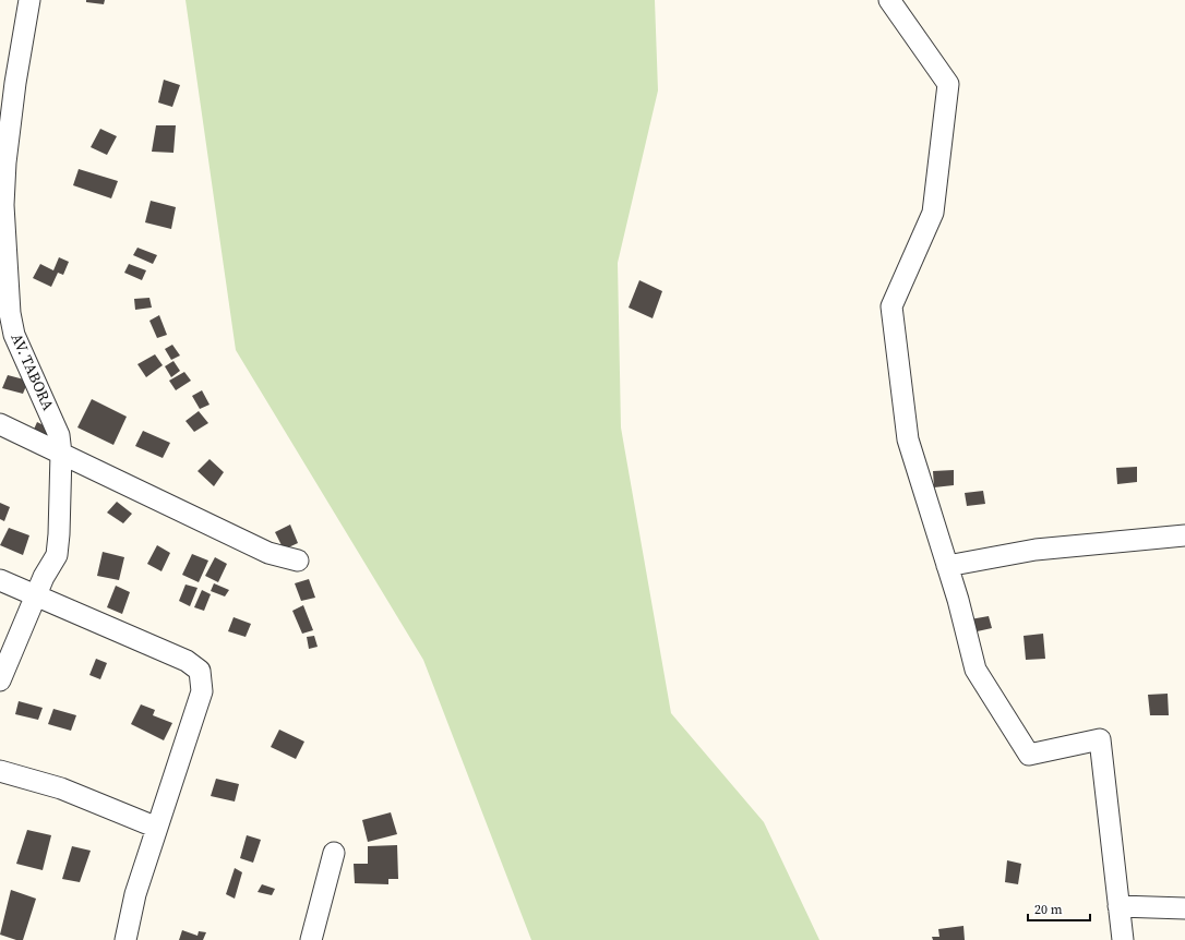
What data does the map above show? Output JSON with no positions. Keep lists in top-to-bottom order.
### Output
{
  "streets": {
    "street": ["AV. TABORA"]
  },
  "scale_bar": "20 m"
}
